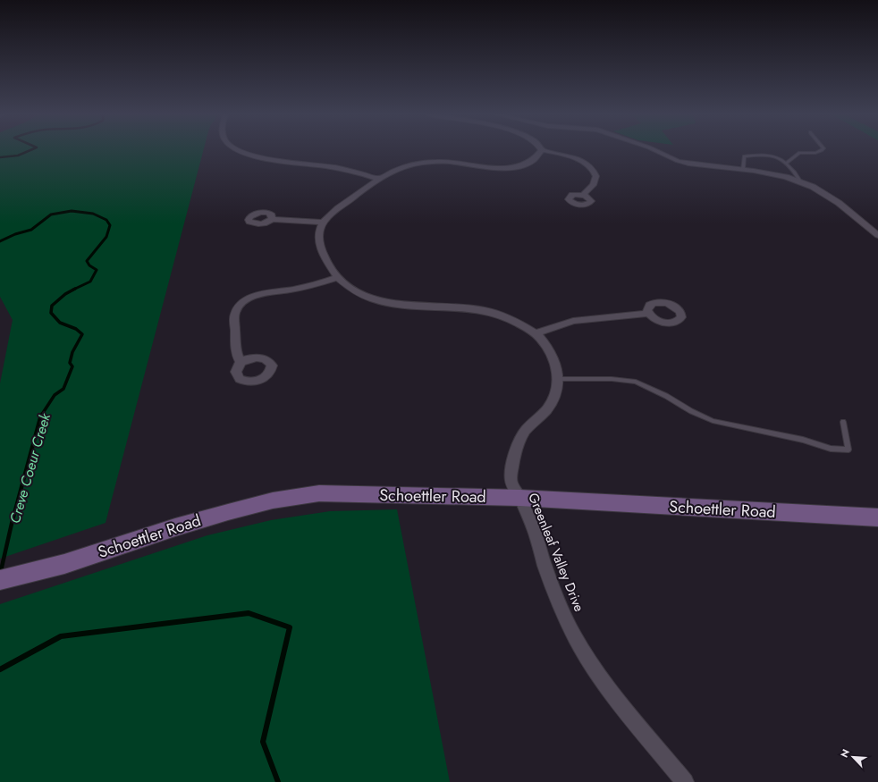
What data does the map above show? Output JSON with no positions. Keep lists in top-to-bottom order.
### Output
{
  "streets": {
    "street": ["Schoettler Road", "Greenleaf Valley Drive"]
  },
  "crossings": [
    ["Schoettler Road", "Greenleaf Valley Drive"]
  ],
  "water": ["Creve Coeur Creek"],
  "north": "top left"
}
